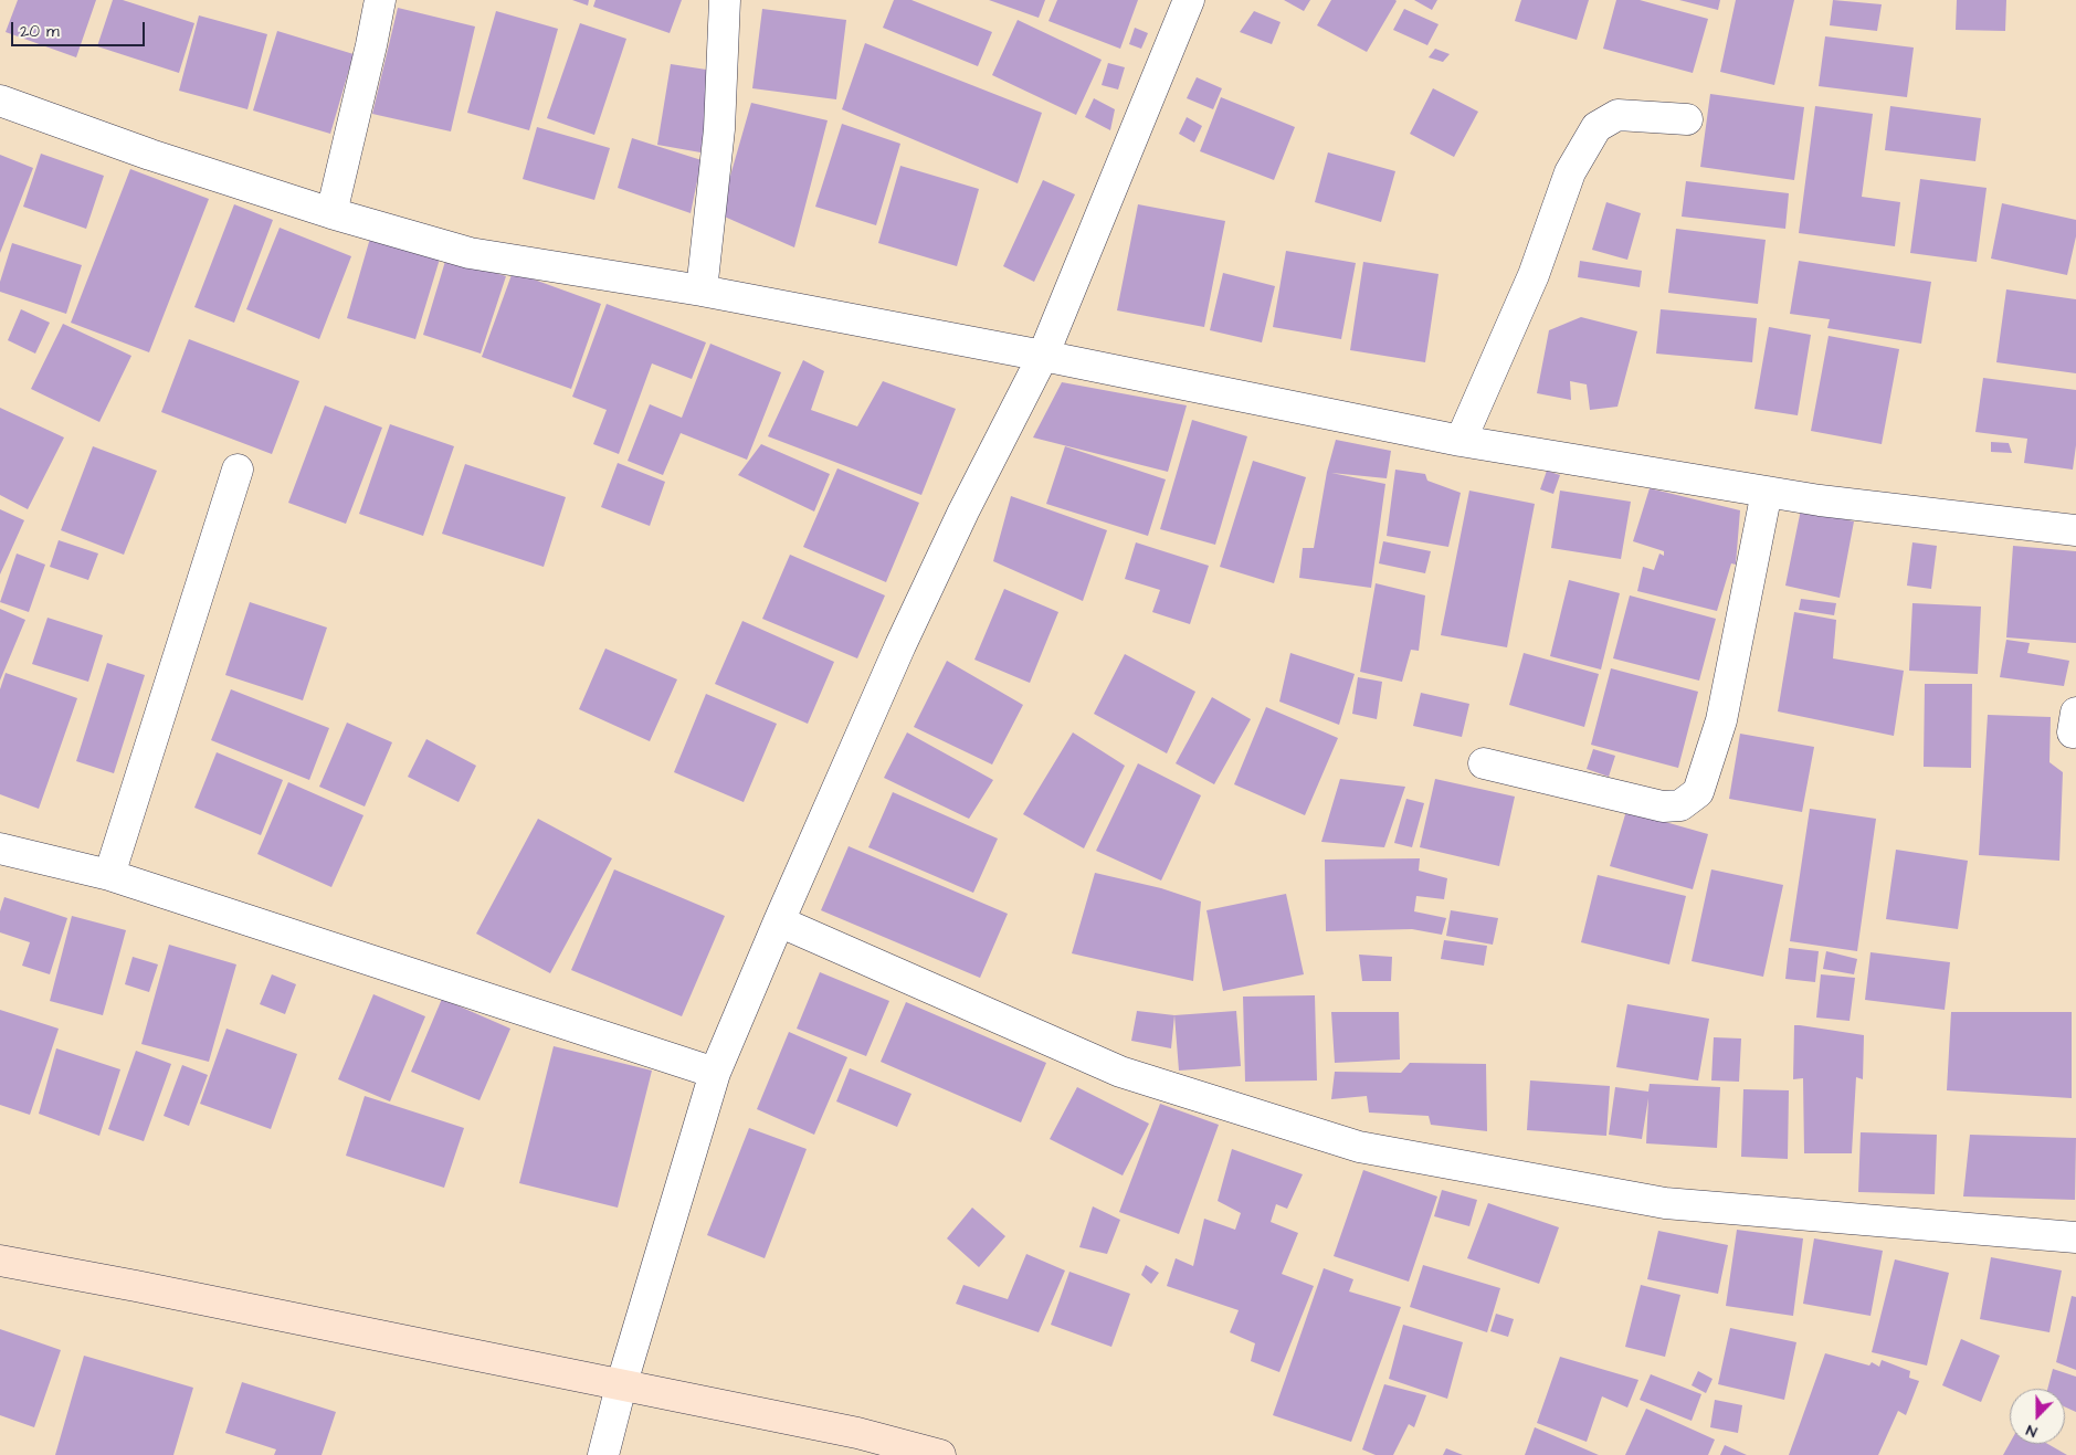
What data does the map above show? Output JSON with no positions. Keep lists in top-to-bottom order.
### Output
{
  "scale_bar": "20 m",
  "north": "bottom"
}
